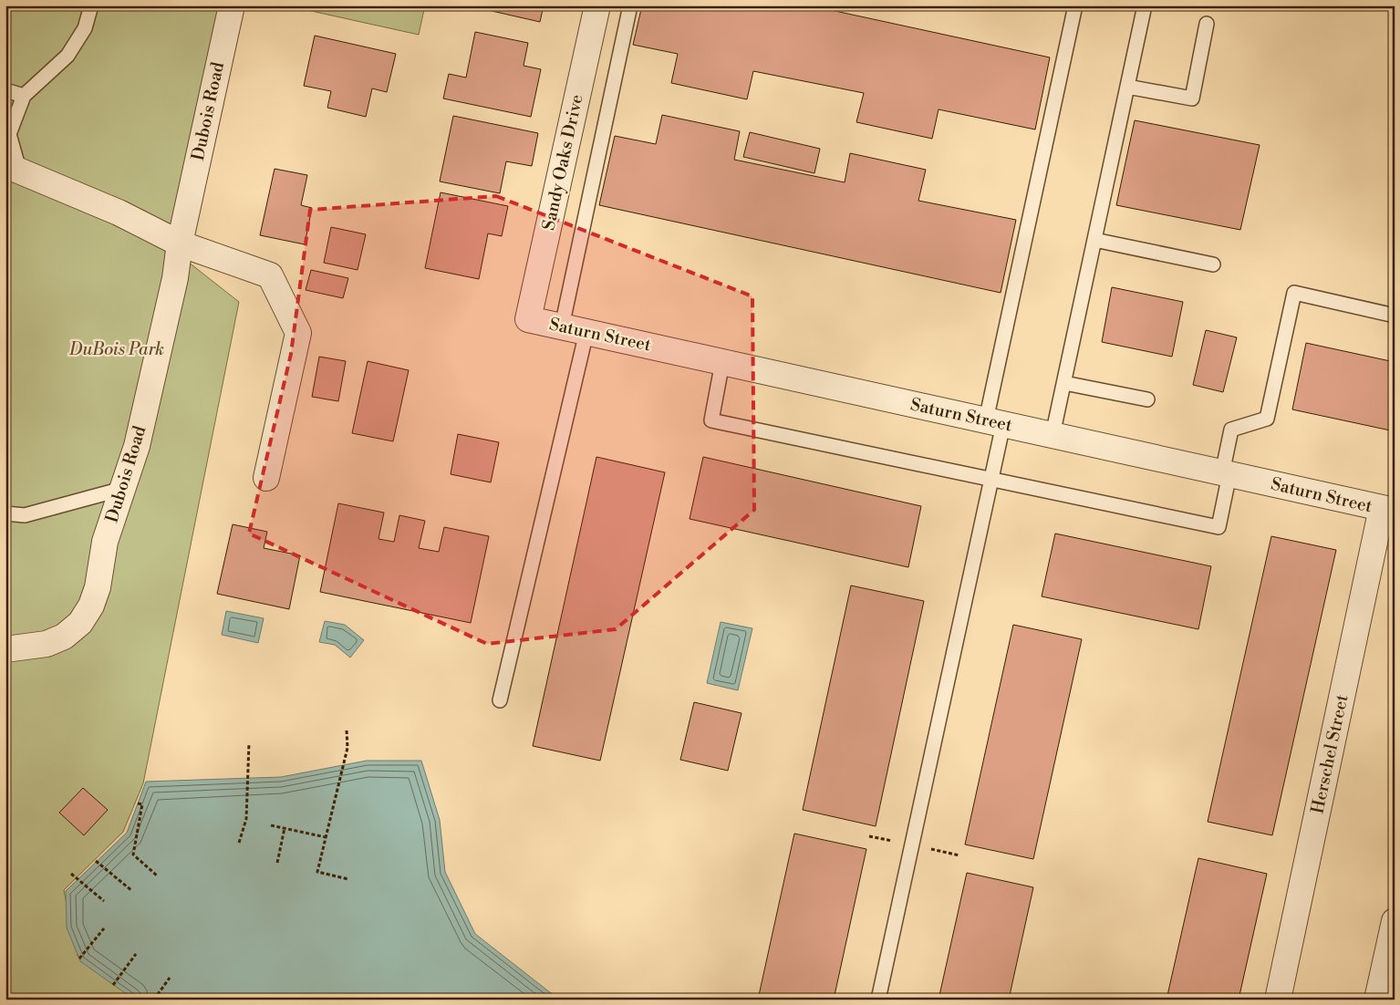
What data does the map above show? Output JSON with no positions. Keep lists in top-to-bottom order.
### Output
{
  "streets": {
    "street": [
      "Dubois Road",
      "Sandy Oaks Drive",
      "Saturn Street",
      "Herschel Street"
    ]
  },
  "crossings": [
    ["Sandy Oaks Drive", "Saturn Street"],
    ["Saturn Street", "Herschel Street"]
  ],
  "parks": ["DuBois Park"]
}
